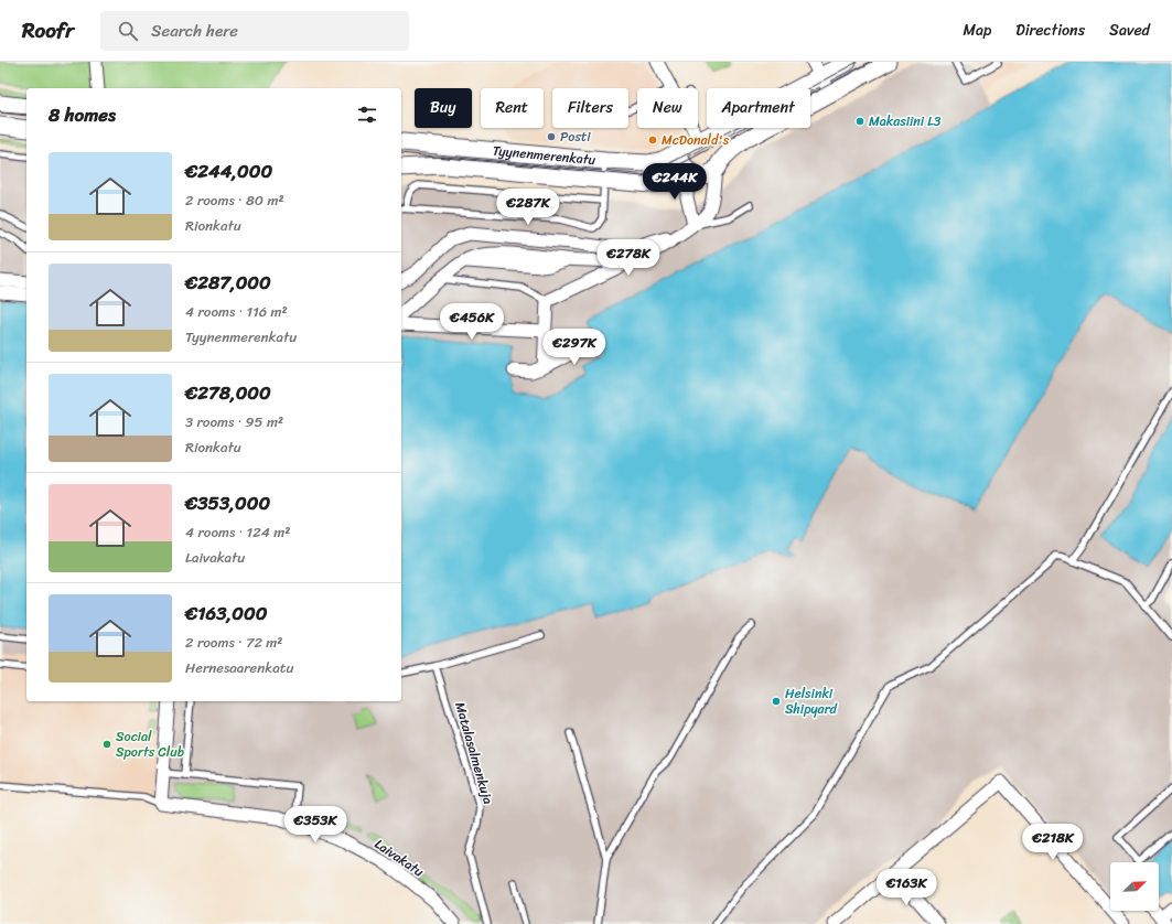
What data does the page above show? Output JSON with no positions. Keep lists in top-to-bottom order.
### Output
{
  "streets": {
    "main road": ["Tyynenmerenkatu"],
    "street": ["Laivakatu"],
    "lane": ["Matalasalmenkuja"]
  },
  "places": [
    "Makasiini L3",
    "Posti",
    "McDonald's",
    "Helsinki Shipyard",
    "Social Sports Club"
  ],
  "north": "top right",
  "page": {
    "header": "Roofr",
    "search": "Search here",
    "nav": ["Map", "Directions", "Saved"],
    "chip": [
      "Buy",
      "Rent",
      "Filters",
      "New",
      "Apartment"
    ],
    "heading": "8 homes",
    "list": [
      {
        "name": "€244,000",
        "note": "2 rooms · 80 m² · Rionkatu"
      },
      {
        "name": "€287,000",
        "note": "4 rooms · 116 m² · Tyynenmerenkatu"
      },
      {
        "name": "€278,000",
        "note": "3 rooms · 95 m² · Rionkatu"
      },
      {
        "name": "€353,000",
        "note": "4 rooms · 124 m² · Laivakatu"
      },
      {
        "name": "€163,000",
        "note": "2 rooms · 72 m² · Hernesaarenkatu"
      }
    ],
    "price": [
      "€244K",
      "€287K",
      "€278K",
      "€456K",
      "€297K",
      "€353K",
      "€218K",
      "€163K"
    ]
  }
}
